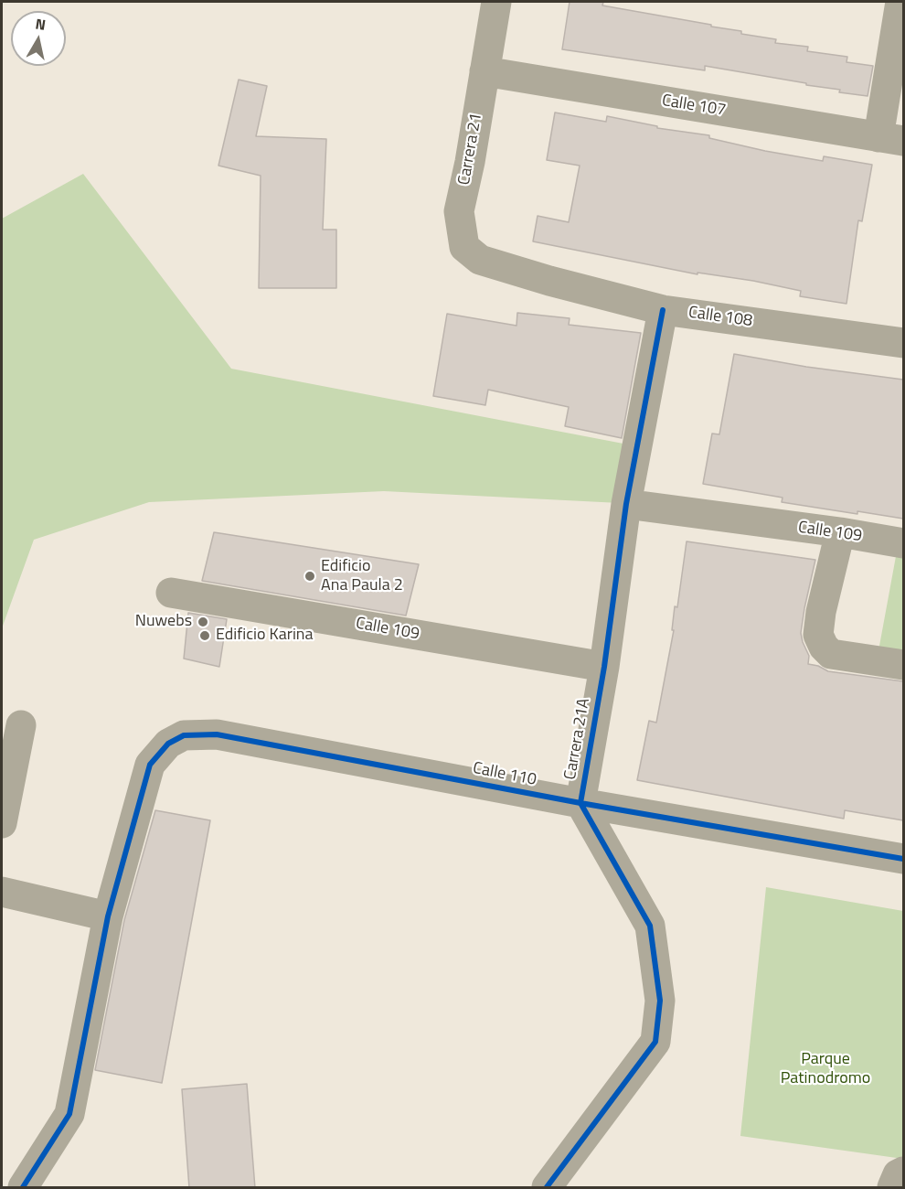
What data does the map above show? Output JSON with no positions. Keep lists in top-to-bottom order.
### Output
{
  "streets": {
    "street": [
      "Calle 107",
      "Carrera 21",
      "Calle 108",
      "Calle 109",
      "Carrera 21A",
      "Calle 110"
    ]
  },
  "crossings": [
    ["Calle 107", "Carrera 21"],
    ["Carrera 21", "Calle 108"],
    ["Calle 108", "Carrera 21A"],
    ["Calle 109", "Carrera 21A"],
    ["Carrera 21A", "Calle 110"]
  ],
  "parks": ["Parque Patinodromo"],
  "places": ["Edificio Ana Paula 2", "Nuwebs", "Edificio Karina"],
  "north": "top"
}
